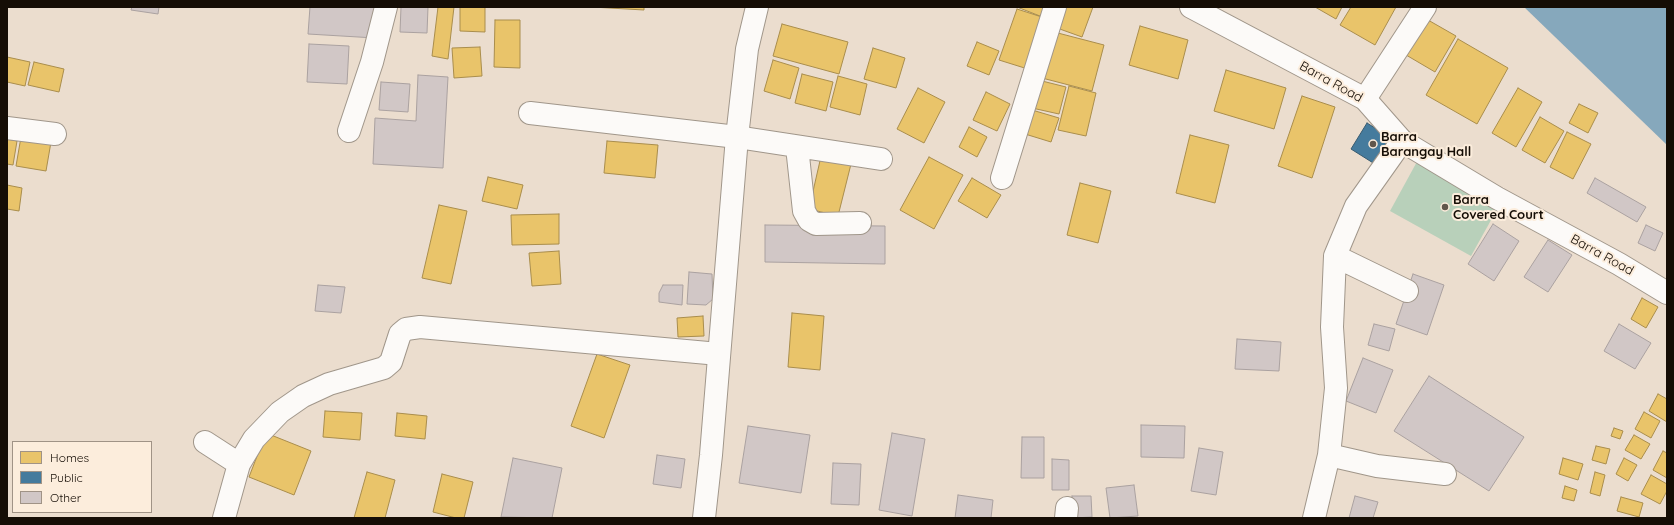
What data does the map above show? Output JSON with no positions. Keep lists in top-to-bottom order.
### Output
{
  "streets": {
    "street": ["Barra Road"]
  },
  "places": ["Barra Barangay Hall", "Barra Covered Court"],
  "legend": ["Homes", "Public", "Other"]
}
